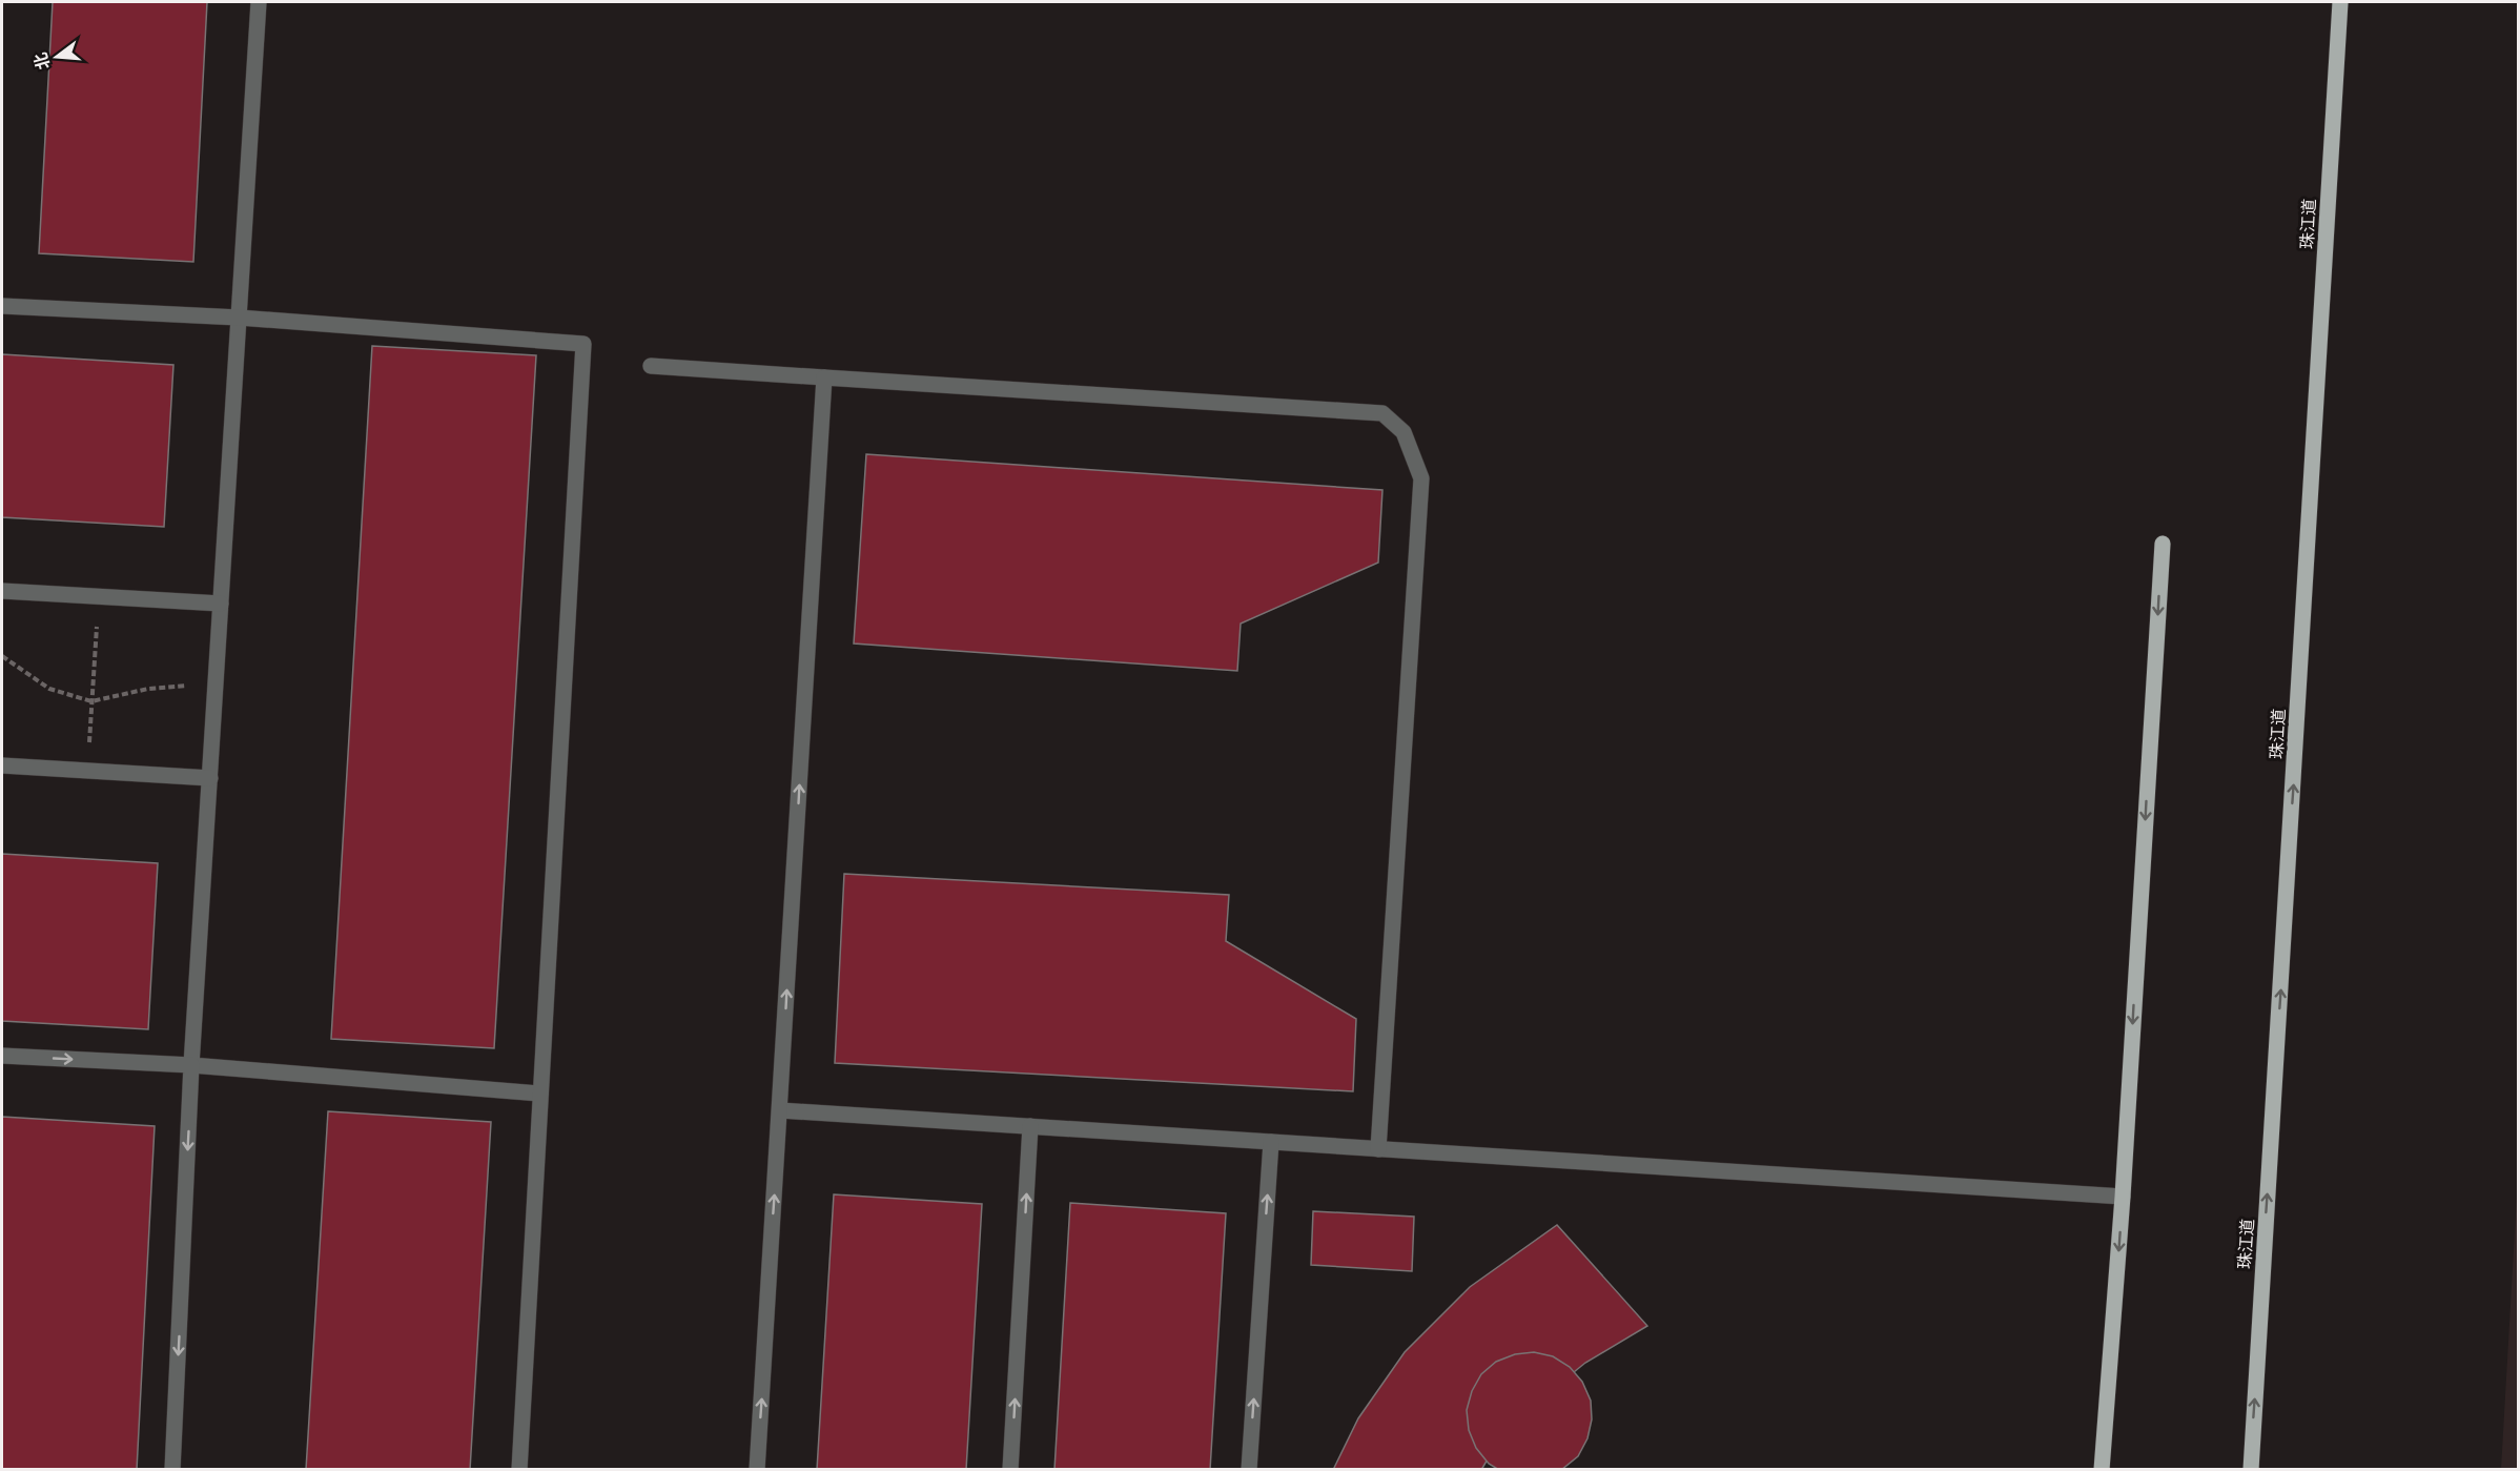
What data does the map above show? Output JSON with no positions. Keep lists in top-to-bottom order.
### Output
{
  "streets": {
    "main road": ["珠江道"]
  },
  "one_way": ["珠江道"],
  "north": "left"
}
